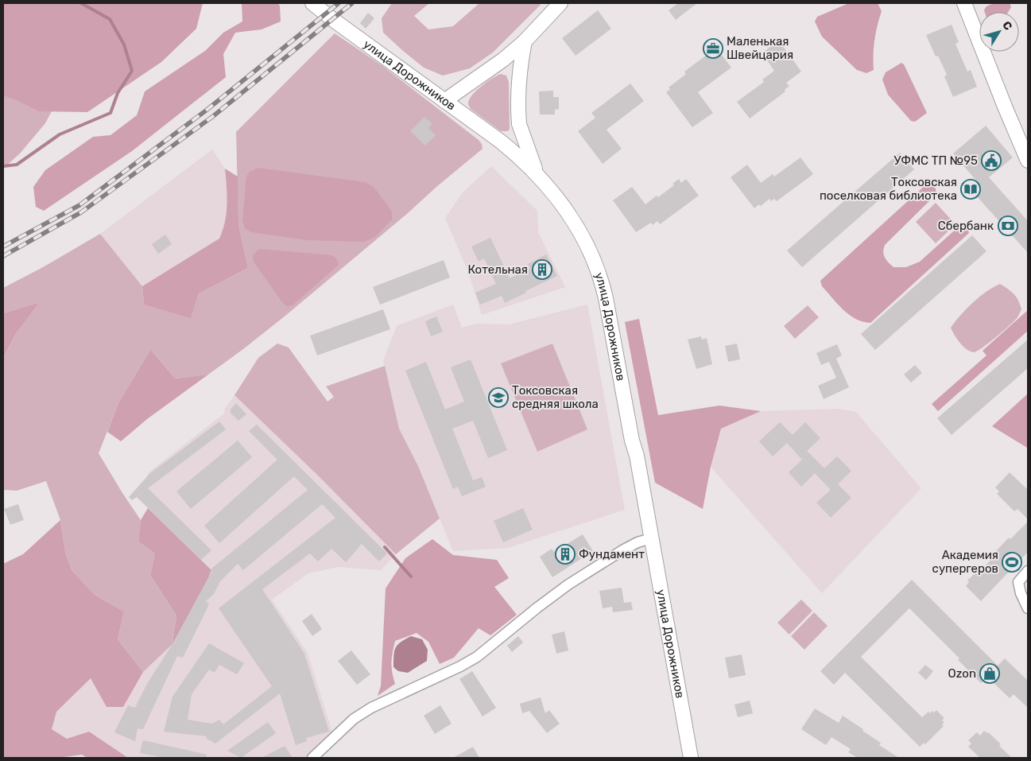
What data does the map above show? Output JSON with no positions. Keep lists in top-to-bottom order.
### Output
{
  "streets": {
    "main road": ["улица Дорожников"]
  },
  "places": {
    "office": ["Маленькая Швейцария"],
    "public building": ["УФМС ТП №95"],
    "library": ["Токсовская поселковая библиотека"],
    "bank": ["Сбербанк"],
    "building": ["Котельная", "Фундамент"],
    "school or university": ["Токсовская средняя школа"],
    "sports": ["Академия супергеров"],
    "shop": ["Ozon"]
  },
  "north": "top right"
}
